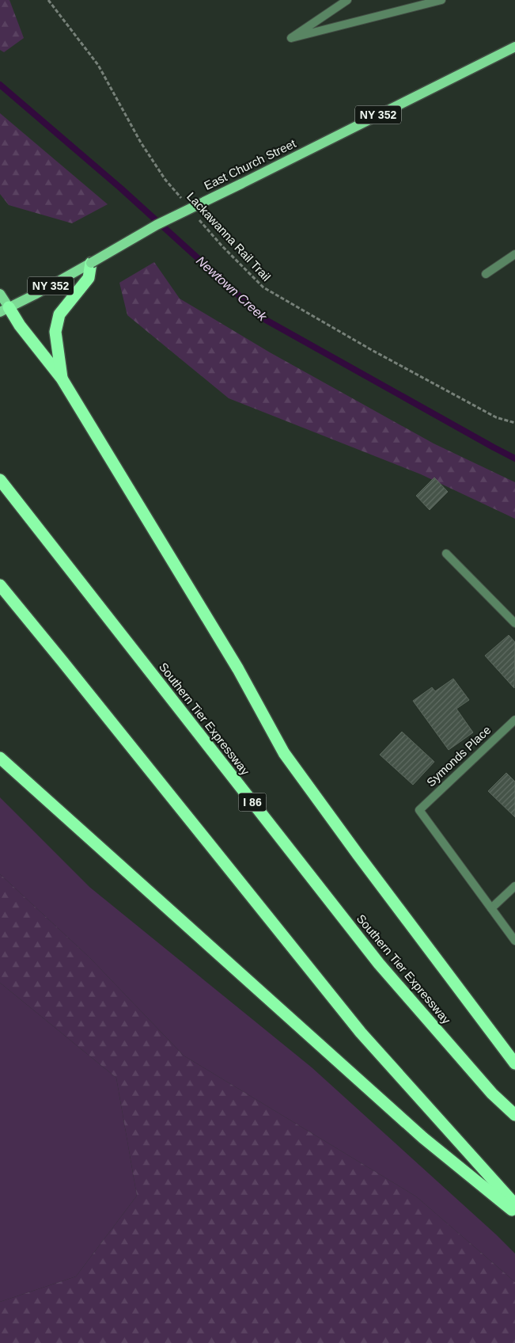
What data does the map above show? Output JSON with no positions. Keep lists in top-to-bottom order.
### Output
{
  "streets": {
    "highway": ["Southern Tier Expressway", "I 86"],
    "main road": ["NY 352", "East Church Street"],
    "street": ["Symonds Place"],
    "path": ["Lackawanna Rail Trail"]
  },
  "water": ["Newtown Creek"]
}
